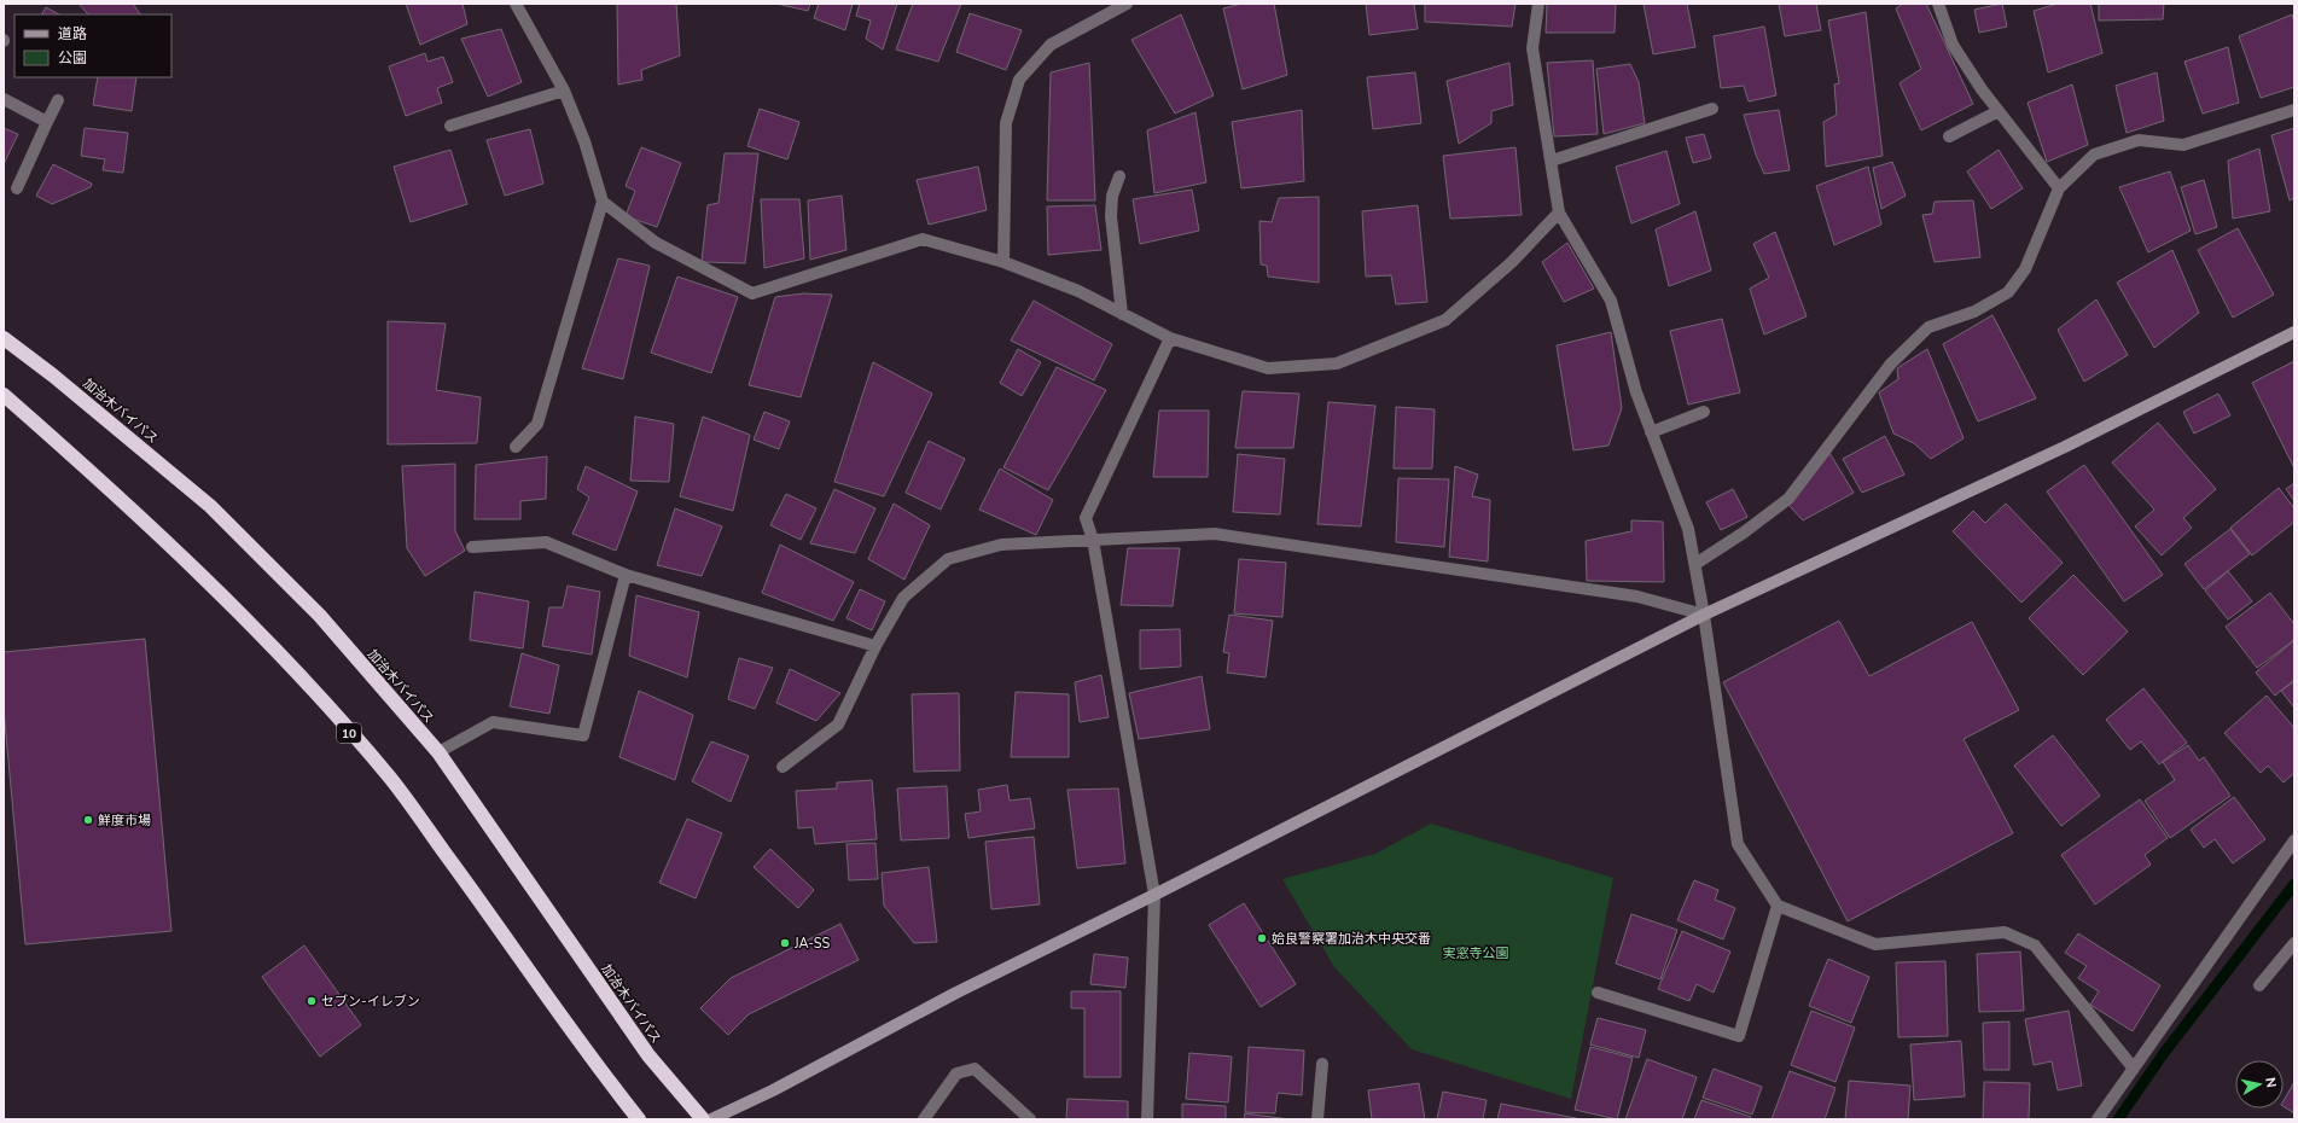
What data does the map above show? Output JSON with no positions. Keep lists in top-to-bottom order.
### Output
{
  "streets": {
    "highway": ["加治木バイパス", "10"]
  },
  "parks": ["実窓寺公園"],
  "places": [
    "鮮度市場",
    "姶良警察署加治木中央交番",
    "JA-SS",
    "セブン-イレブン"
  ],
  "legend": ["道路", "公園"],
  "north": "right"
}
